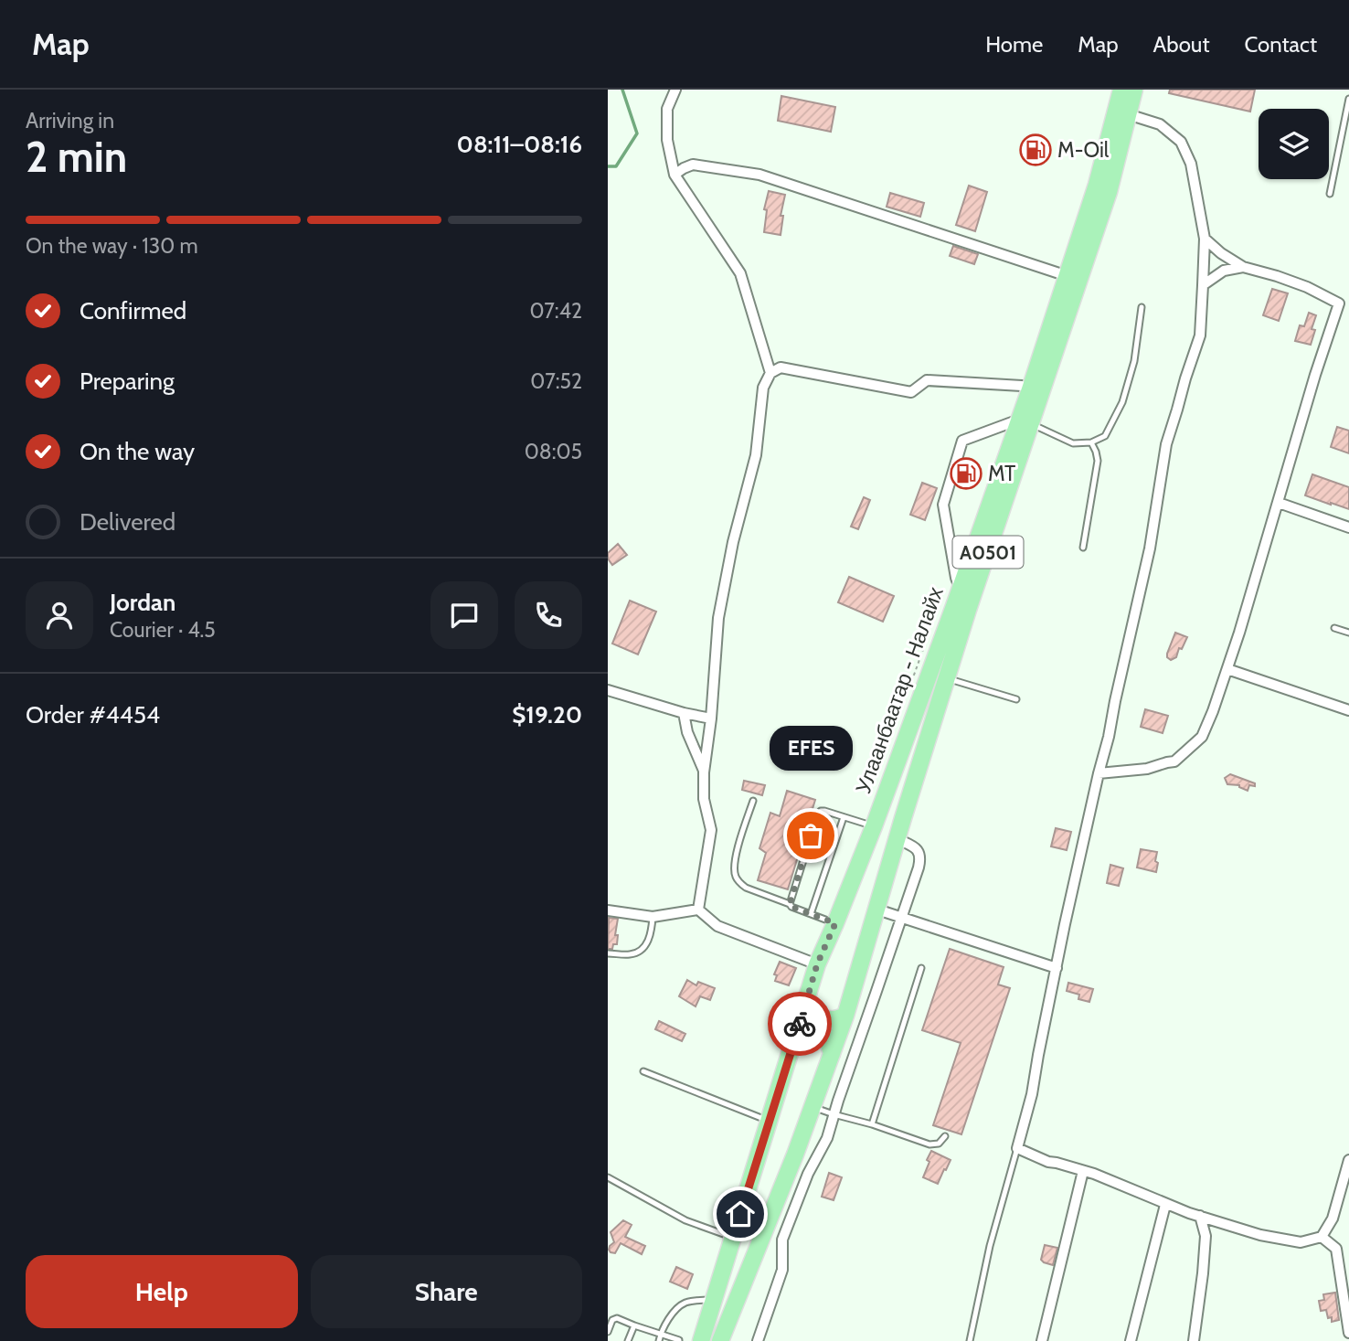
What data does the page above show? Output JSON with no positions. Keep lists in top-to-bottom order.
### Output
{
  "streets": {
    "highway": ["A0501", "Улаанбаатар - Налайх"]
  },
  "places": {
    "fuel station": ["M-Oil", "MT"],
    "other": ["EFES"]
  },
  "page": {
    "header": "Map",
    "nav": [
      "Home",
      "Map",
      "About",
      "Contact"
    ],
    "heading": ["2 min", "Arriving in", "08:11–08:16"],
    "panel": [
      "Jordan",
      "Courier · 4.5",
      "Order #4454",
      "$19.20"
    ],
    "bar": "On the way · 130 m",
    "list": [
      ["Confirmed", "07:42"],
      ["Preparing", "07:52"],
      ["On the way", "08:05"],
      "Delivered"
    ],
    "bubble": "EFES",
    "buttons": ["Help", "Share"]
  }
}
